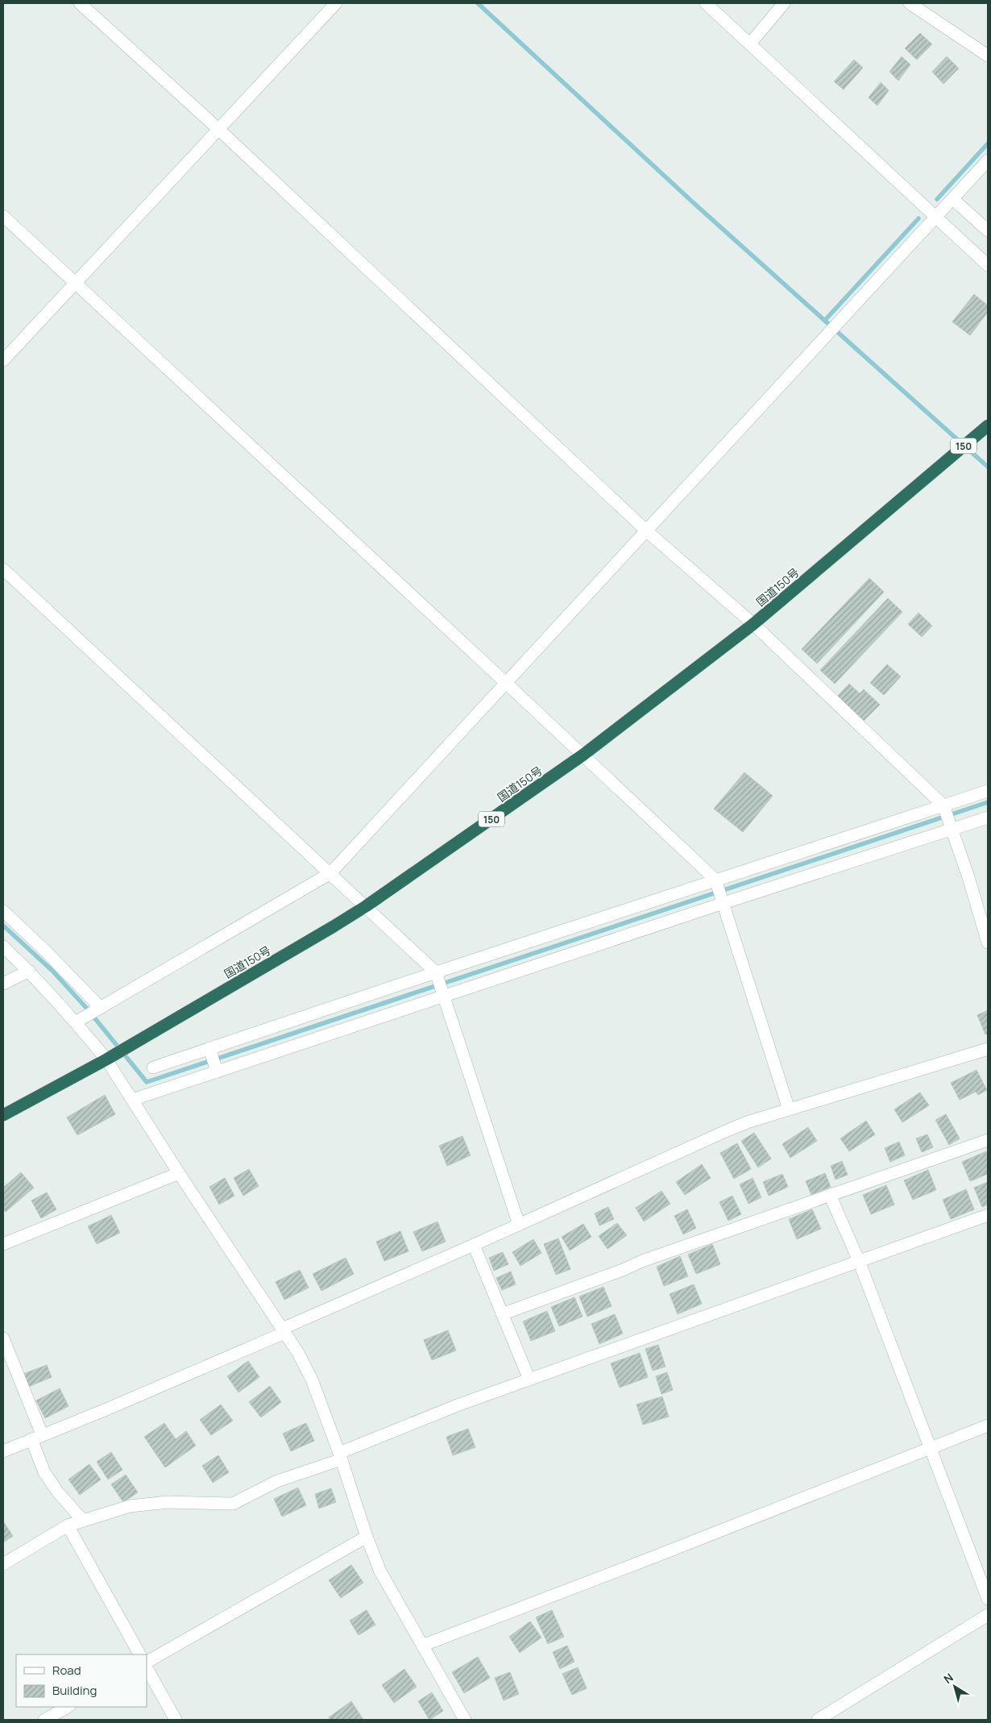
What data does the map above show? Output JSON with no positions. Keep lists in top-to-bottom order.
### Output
{
  "streets": {
    "highway": ["150", "国道150号"]
  },
  "legend": ["Road", "Building"],
  "north": "top left"
}
